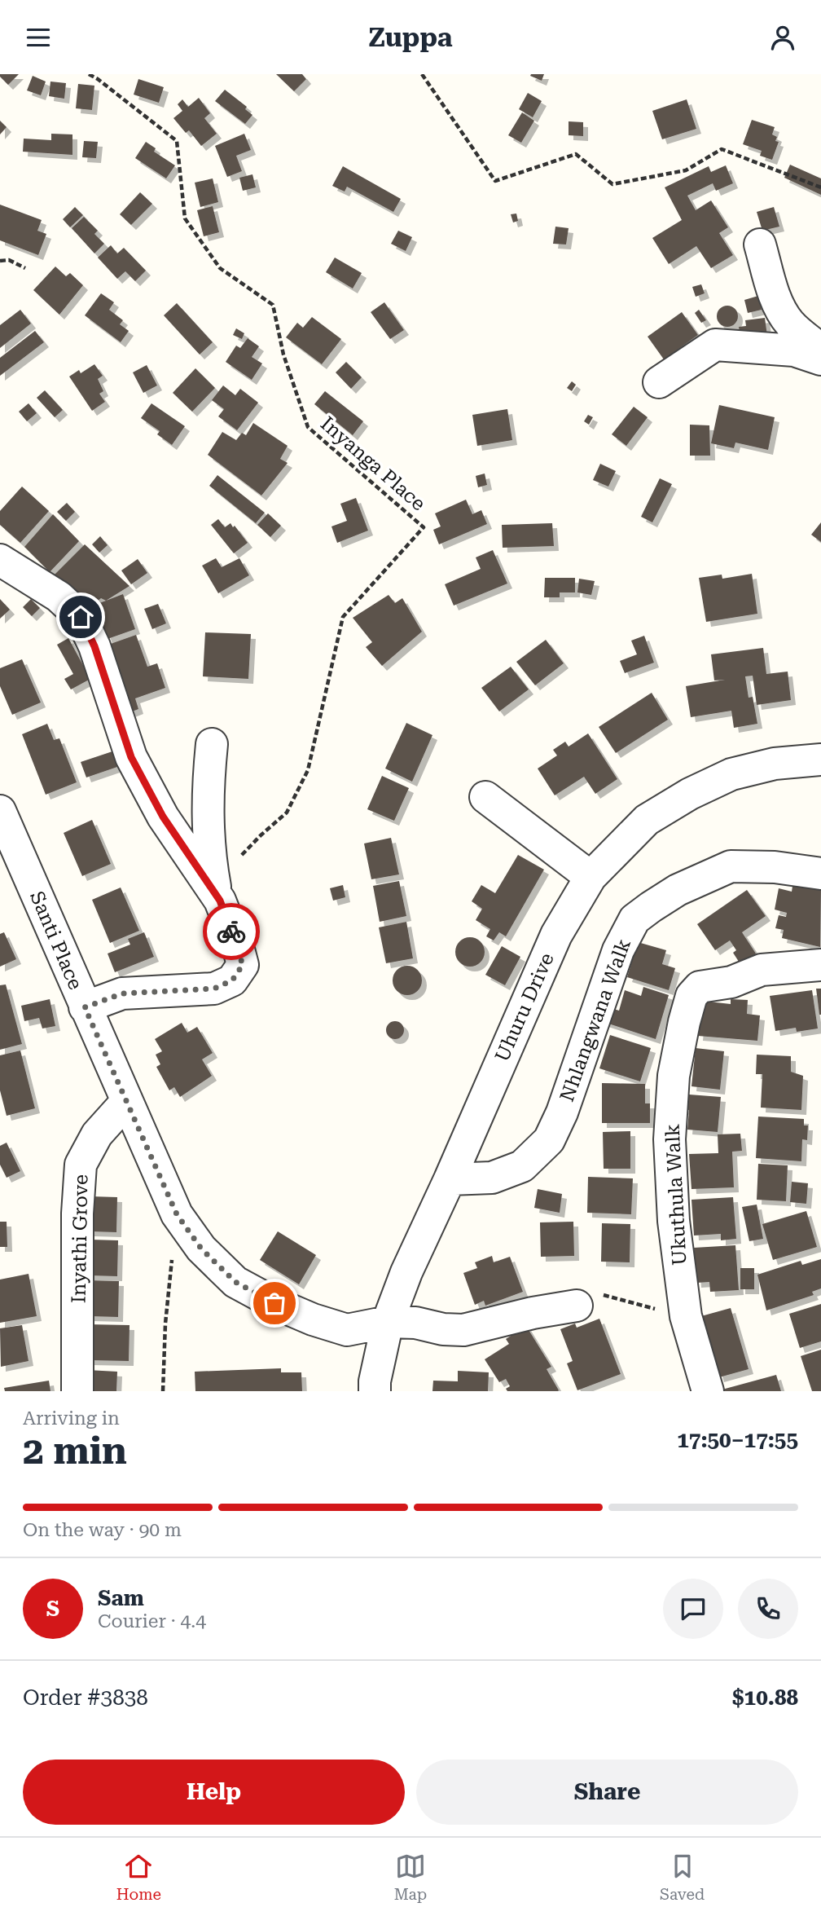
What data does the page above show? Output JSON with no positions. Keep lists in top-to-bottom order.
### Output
{
  "streets": {
    "street": [
      "Santi Place",
      "Uhuru Drive",
      "Nhlangwana Walk",
      "Ukuthula Walk",
      "Inyathi Grove"
    ],
    "path": ["Inyanga Place"]
  },
  "crossings": [
    ["Santi Place", "Uhuru Drive"],
    ["Santi Place", "Inyathi Grove"],
    ["Uhuru Drive", "Nhlangwana Walk"]
  ],
  "page": {
    "header": "Zuppa",
    "heading": ["2 min", "Arriving in", "17:50–17:55"],
    "panel": [
      "Sam",
      "Courier · 4.4",
      "Order #3838",
      "$10.88"
    ],
    "bar": "On the way · 90 m",
    "round": "S",
    "buttons": ["Help", "Share"],
    "tabs": ["Home", "Map", "Saved"]
  }
}
